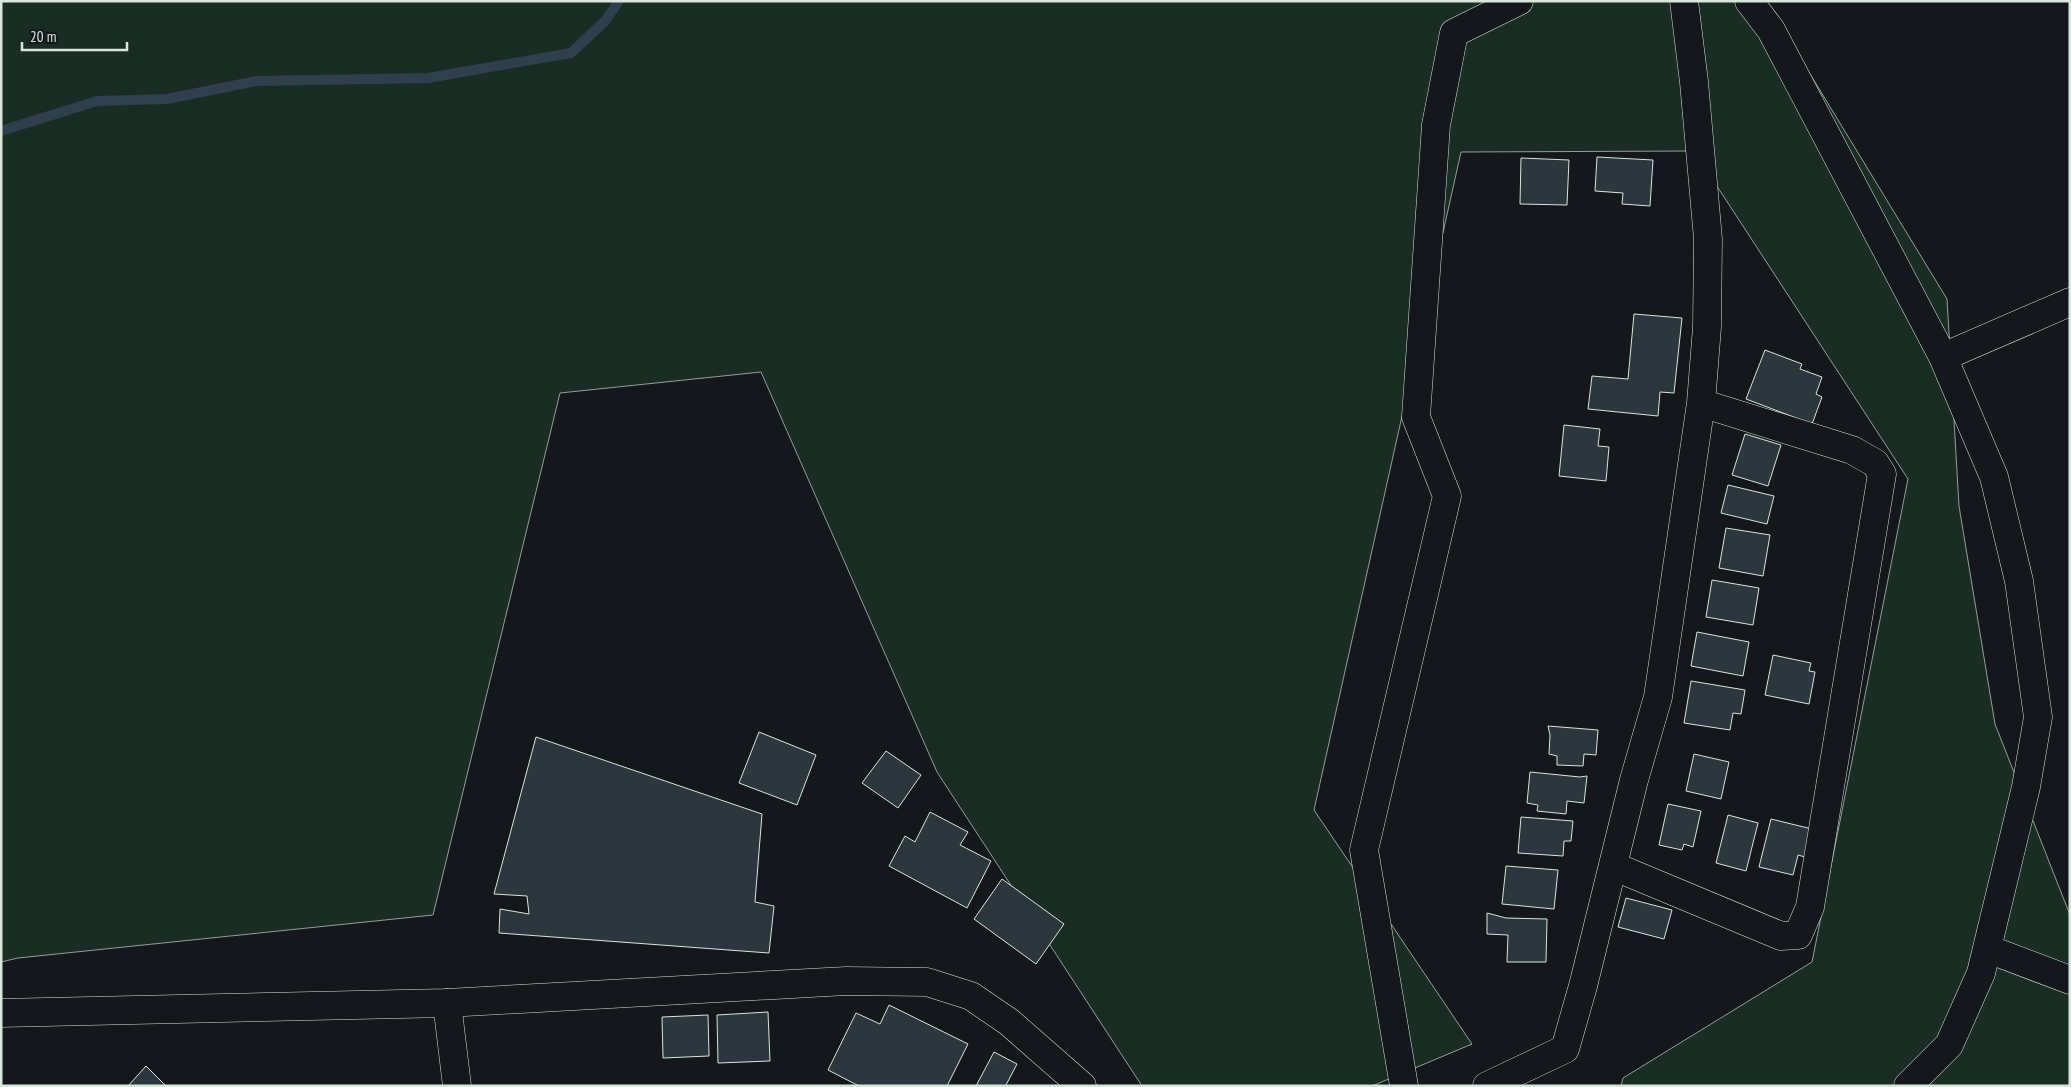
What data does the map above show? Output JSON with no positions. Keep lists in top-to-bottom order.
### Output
{
  "scale_bar": "20 m"
}
